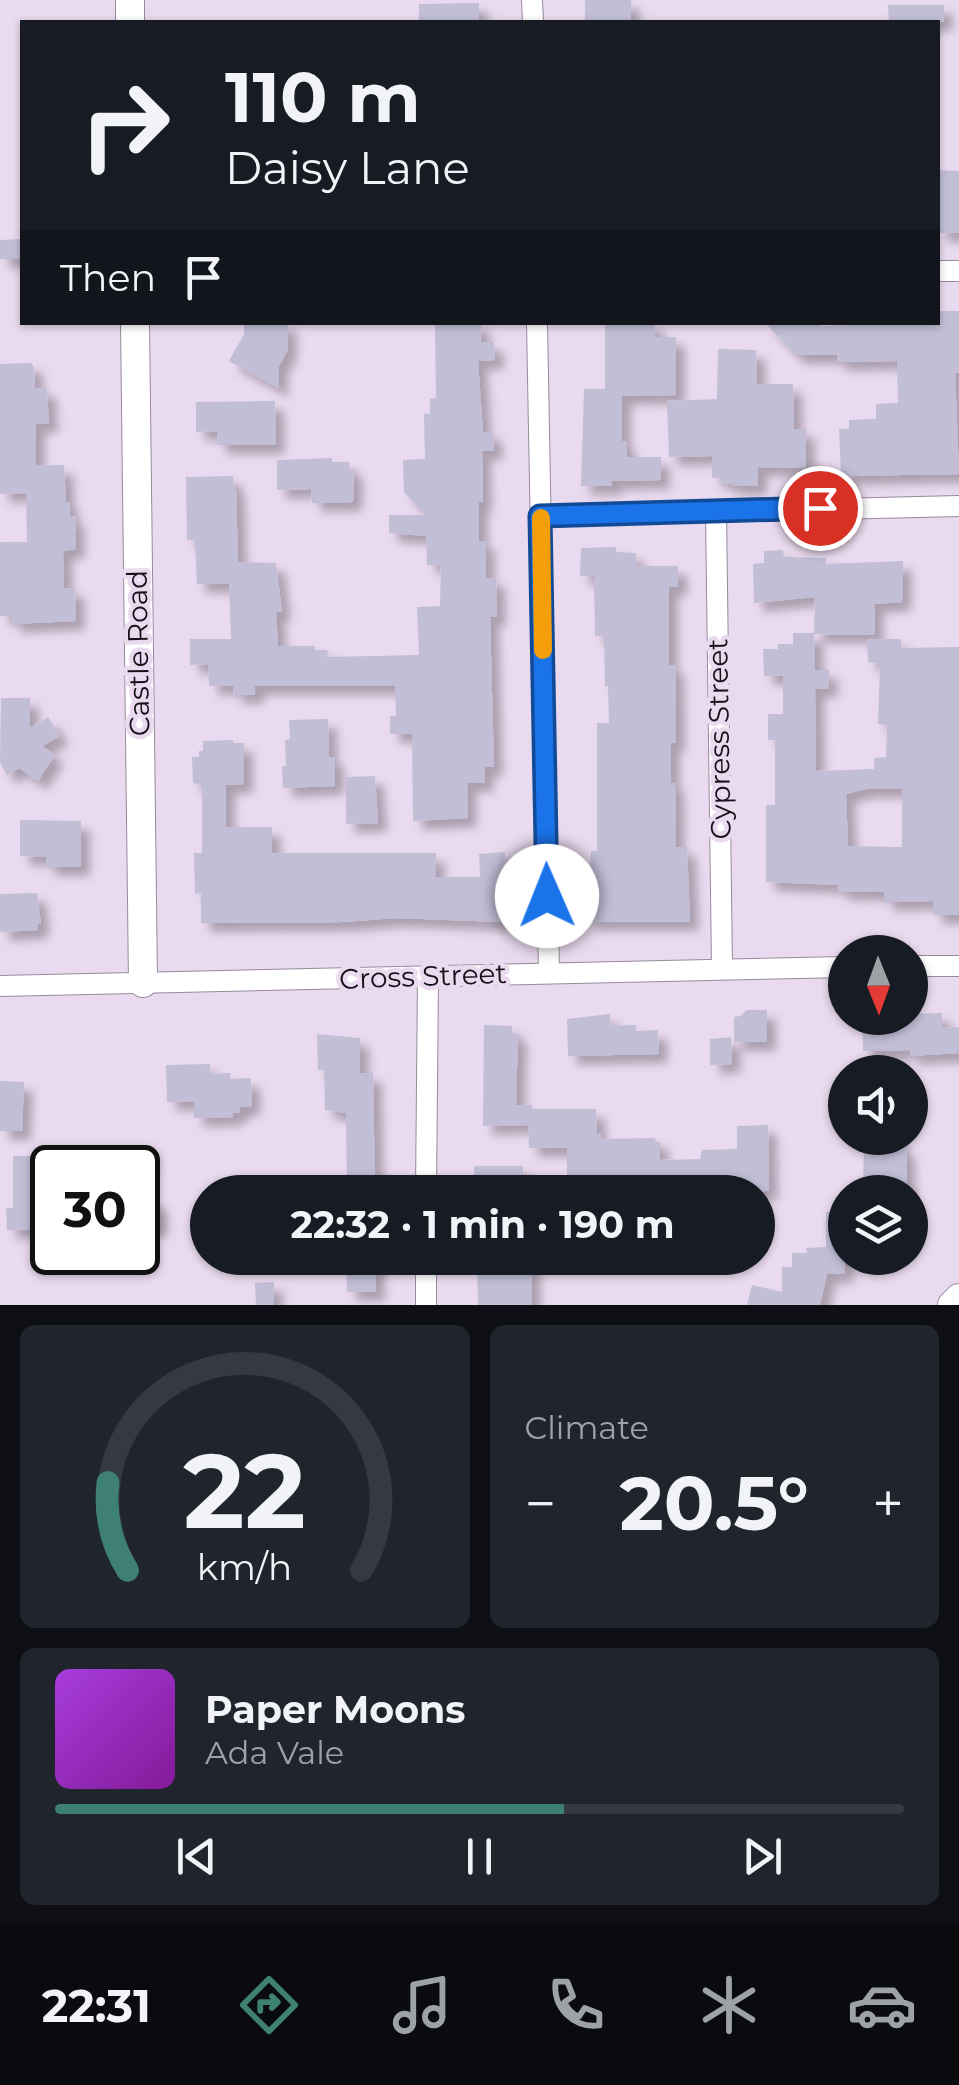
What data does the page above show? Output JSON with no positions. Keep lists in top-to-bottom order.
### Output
{
  "streets": {
    "street": ["Castle Road", "Cypress Street", "Cross Street"]
  },
  "crossings": [
    ["Castle Road", "Cross Street"],
    ["Cypress Street", "Cross Street"]
  ],
  "north": "bottom",
  "page": {
    "turn": ["110 m", "Daisy Lane"],
    "then": "Then",
    "limit": "30",
    "trip": "22:32 · 1 min · 190 m",
    "tile": "Climate",
    "heat": ["−", "20.5°", "+"],
    "song": ["Paper Moons", "Ada Vale"],
    "tabs": "22:31",
    "gauge": ["22", "km/h"]
  }
}
